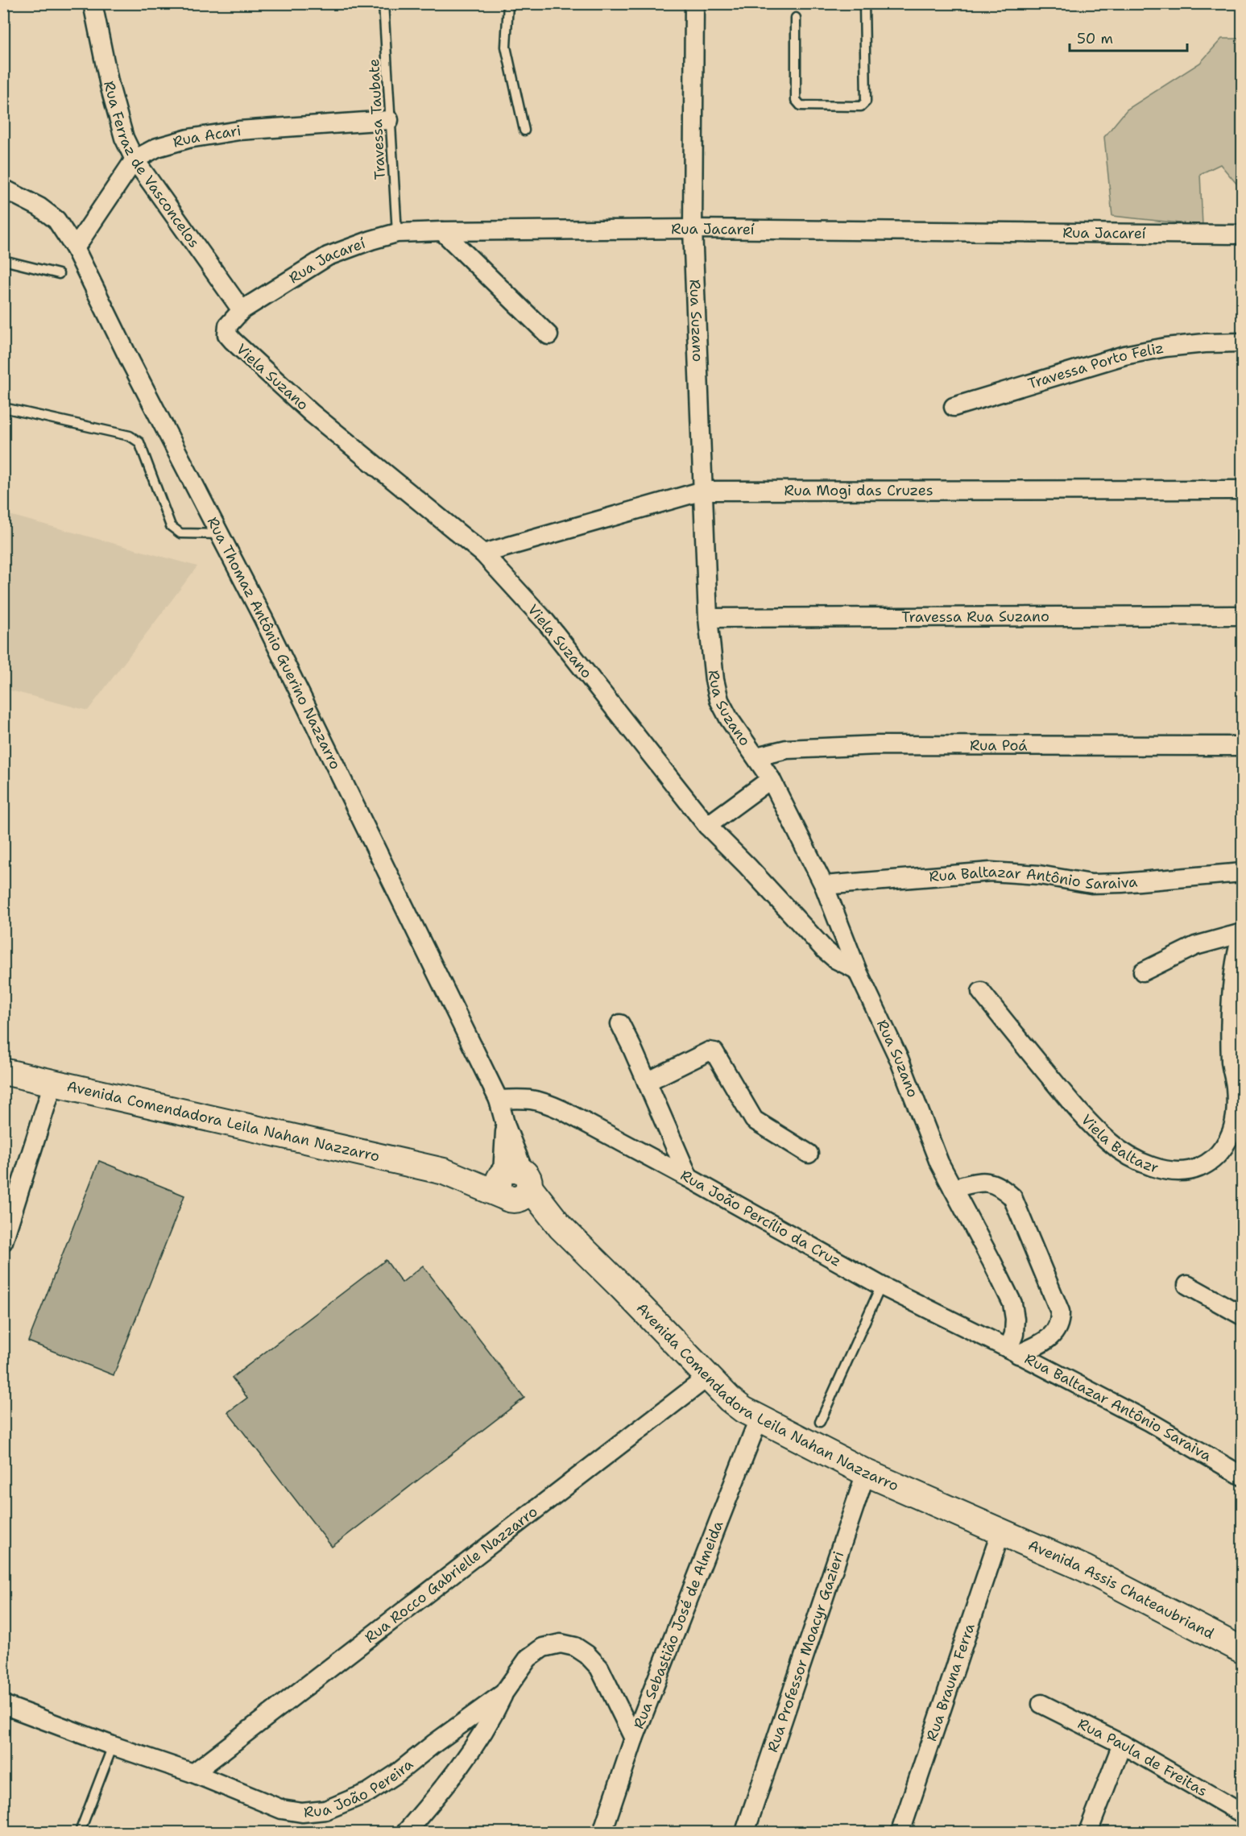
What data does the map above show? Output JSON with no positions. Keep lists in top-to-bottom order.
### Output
{
  "streets": {
    "main road": ["Avenida Comendadora Leila Nahan Nazzarro", "Avenida Assis Chateaubriand"],
    "street": [
      "Rua Acari",
      "Rua Ferraz de Vasconcelos",
      "Rua Jacareí",
      "Rua Suzano",
      "Travessa Porto Feliz",
      "Viela Suzano",
      "Rua Mogi das Cruzes",
      "Travessa Rua Suzano",
      "Rua Thomaz Antônio Guerino Nazzarro",
      "Rua Poá",
      "Rua Baltazar Antônio Saraiva",
      "Viela Baltazr",
      "Rua João Percílio da Cruz",
      "Rua Rocco Gabrielle Nazzarro",
      "Rua Sebastião José de Almeida",
      "Rua Professor Moacyr Gazieri",
      "Rua Brauna Ferra",
      "Rua Paula de Freitas",
      "Rua João Pereira"
    ],
    "lane": ["Travessa Taubate"]
  },
  "crossings": [
    ["Travessa Taubate", "Rua Acari"],
    ["Travessa Taubate", "Rua Jacareí"],
    ["Rua Acari", "Rua Ferraz de Vasconcelos"],
    ["Rua Acari", "Rua Thomaz Antônio Guerino Nazzarro"],
    ["Rua Ferraz de Vasconcelos", "Rua Jacareí"],
    ["Rua Jacareí", "Rua Suzano"],
    ["Rua Jacareí", "Viela Suzano"],
    ["Rua Suzano", "Viela Suzano"],
    ["Rua Suzano", "Rua Mogi das Cruzes"],
    ["Rua Suzano", "Travessa Rua Suzano"],
    ["Rua Suzano", "Rua Poá"],
    ["Rua Suzano", "Rua Baltazar Antônio Saraiva"],
    ["Rua Suzano", "Rua João Percílio da Cruz"],
    ["Viela Suzano", "Rua Mogi das Cruzes"],
    ["Rua Thomaz Antônio Guerino Nazzarro", "Avenida Comendadora Leila Nahan Nazzarro"],
    ["Rua Thomaz Antônio Guerino Nazzarro", "Rua João Percílio da Cruz"],
    ["Rua Baltazar Antônio Saraiva", "Rua João Percílio da Cruz"],
    ["Avenida Comendadora Leila Nahan Nazzarro", "Rua Rocco Gabrielle Nazzarro"],
    ["Avenida Comendadora Leila Nahan Nazzarro", "Avenida Assis Chateaubriand"],
    ["Avenida Comendadora Leila Nahan Nazzarro", "Rua Sebastião José de Almeida"],
    ["Avenida Comendadora Leila Nahan Nazzarro", "Rua Professor Moacyr Gazieri"],
    ["Avenida Comendadora Leila Nahan Nazzarro", "Rua Brauna Ferra"],
    ["Rua Rocco Gabrielle Nazzarro", "Rua João Pereira"],
    ["Avenida Assis Chateaubriand", "Rua Brauna Ferra"],
    ["Rua Sebastião José de Almeida", "Rua João Pereira"]
  ],
  "scale_bar": "50 m"
}
